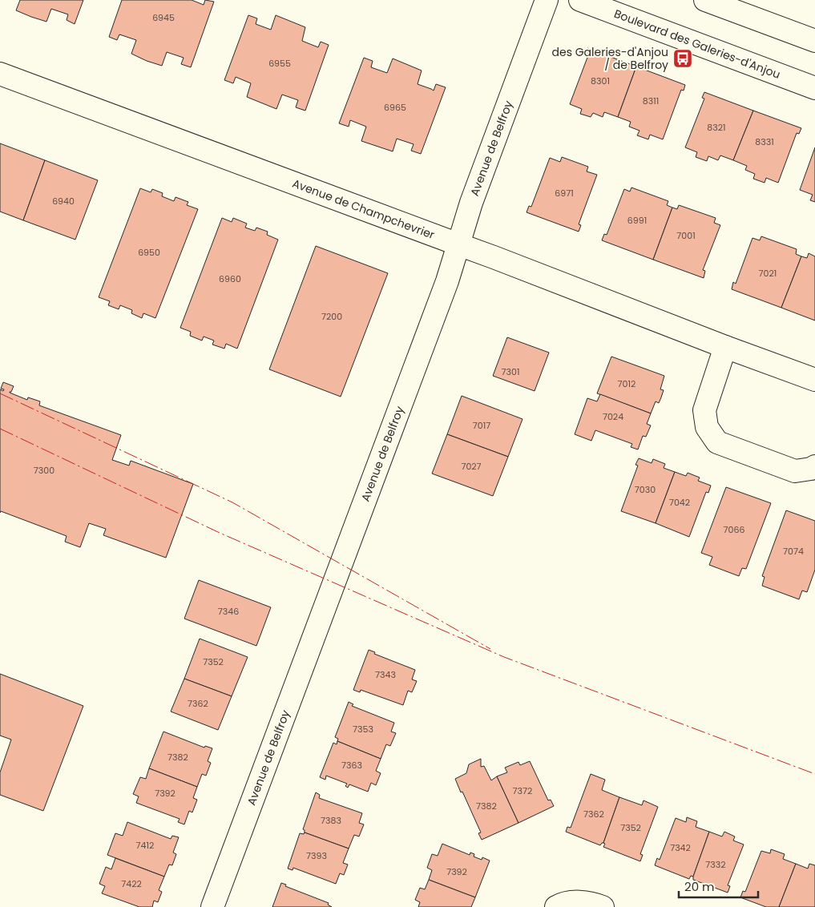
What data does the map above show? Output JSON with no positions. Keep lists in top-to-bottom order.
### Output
{
  "streets": {
    "street": ["Boulevard des Galeries-d'Anjou", "Avenue de Belfroy", "Avenue de Champchevrier"]
  },
  "crossings": [
    ["Avenue de Belfroy", "Avenue de Champchevrier"]
  ],
  "places": {
    "bus stop": ["des Galeries-d'Anjou / de Belfroy"]
  },
  "house_numbers": [
    "6945",
    "6955",
    "8301",
    "8311",
    "6965",
    "8321",
    "8331",
    "6971",
    "6940",
    "6991",
    "7001",
    "6950",
    "7021",
    "6960",
    "7200",
    "7301",
    "7012",
    "7024",
    "7017",
    "7027",
    "7300",
    "7030",
    "7042",
    "7066",
    "7074",
    "7346",
    "7352",
    "7343",
    "7362",
    "7353",
    "7382",
    "7363",
    "7372",
    "7392",
    "7382",
    "7362",
    "7383",
    "7352",
    "7412",
    "7342",
    "7393",
    "7332",
    "7392",
    "7422"
  ],
  "scale_bar": "20 m"
}
